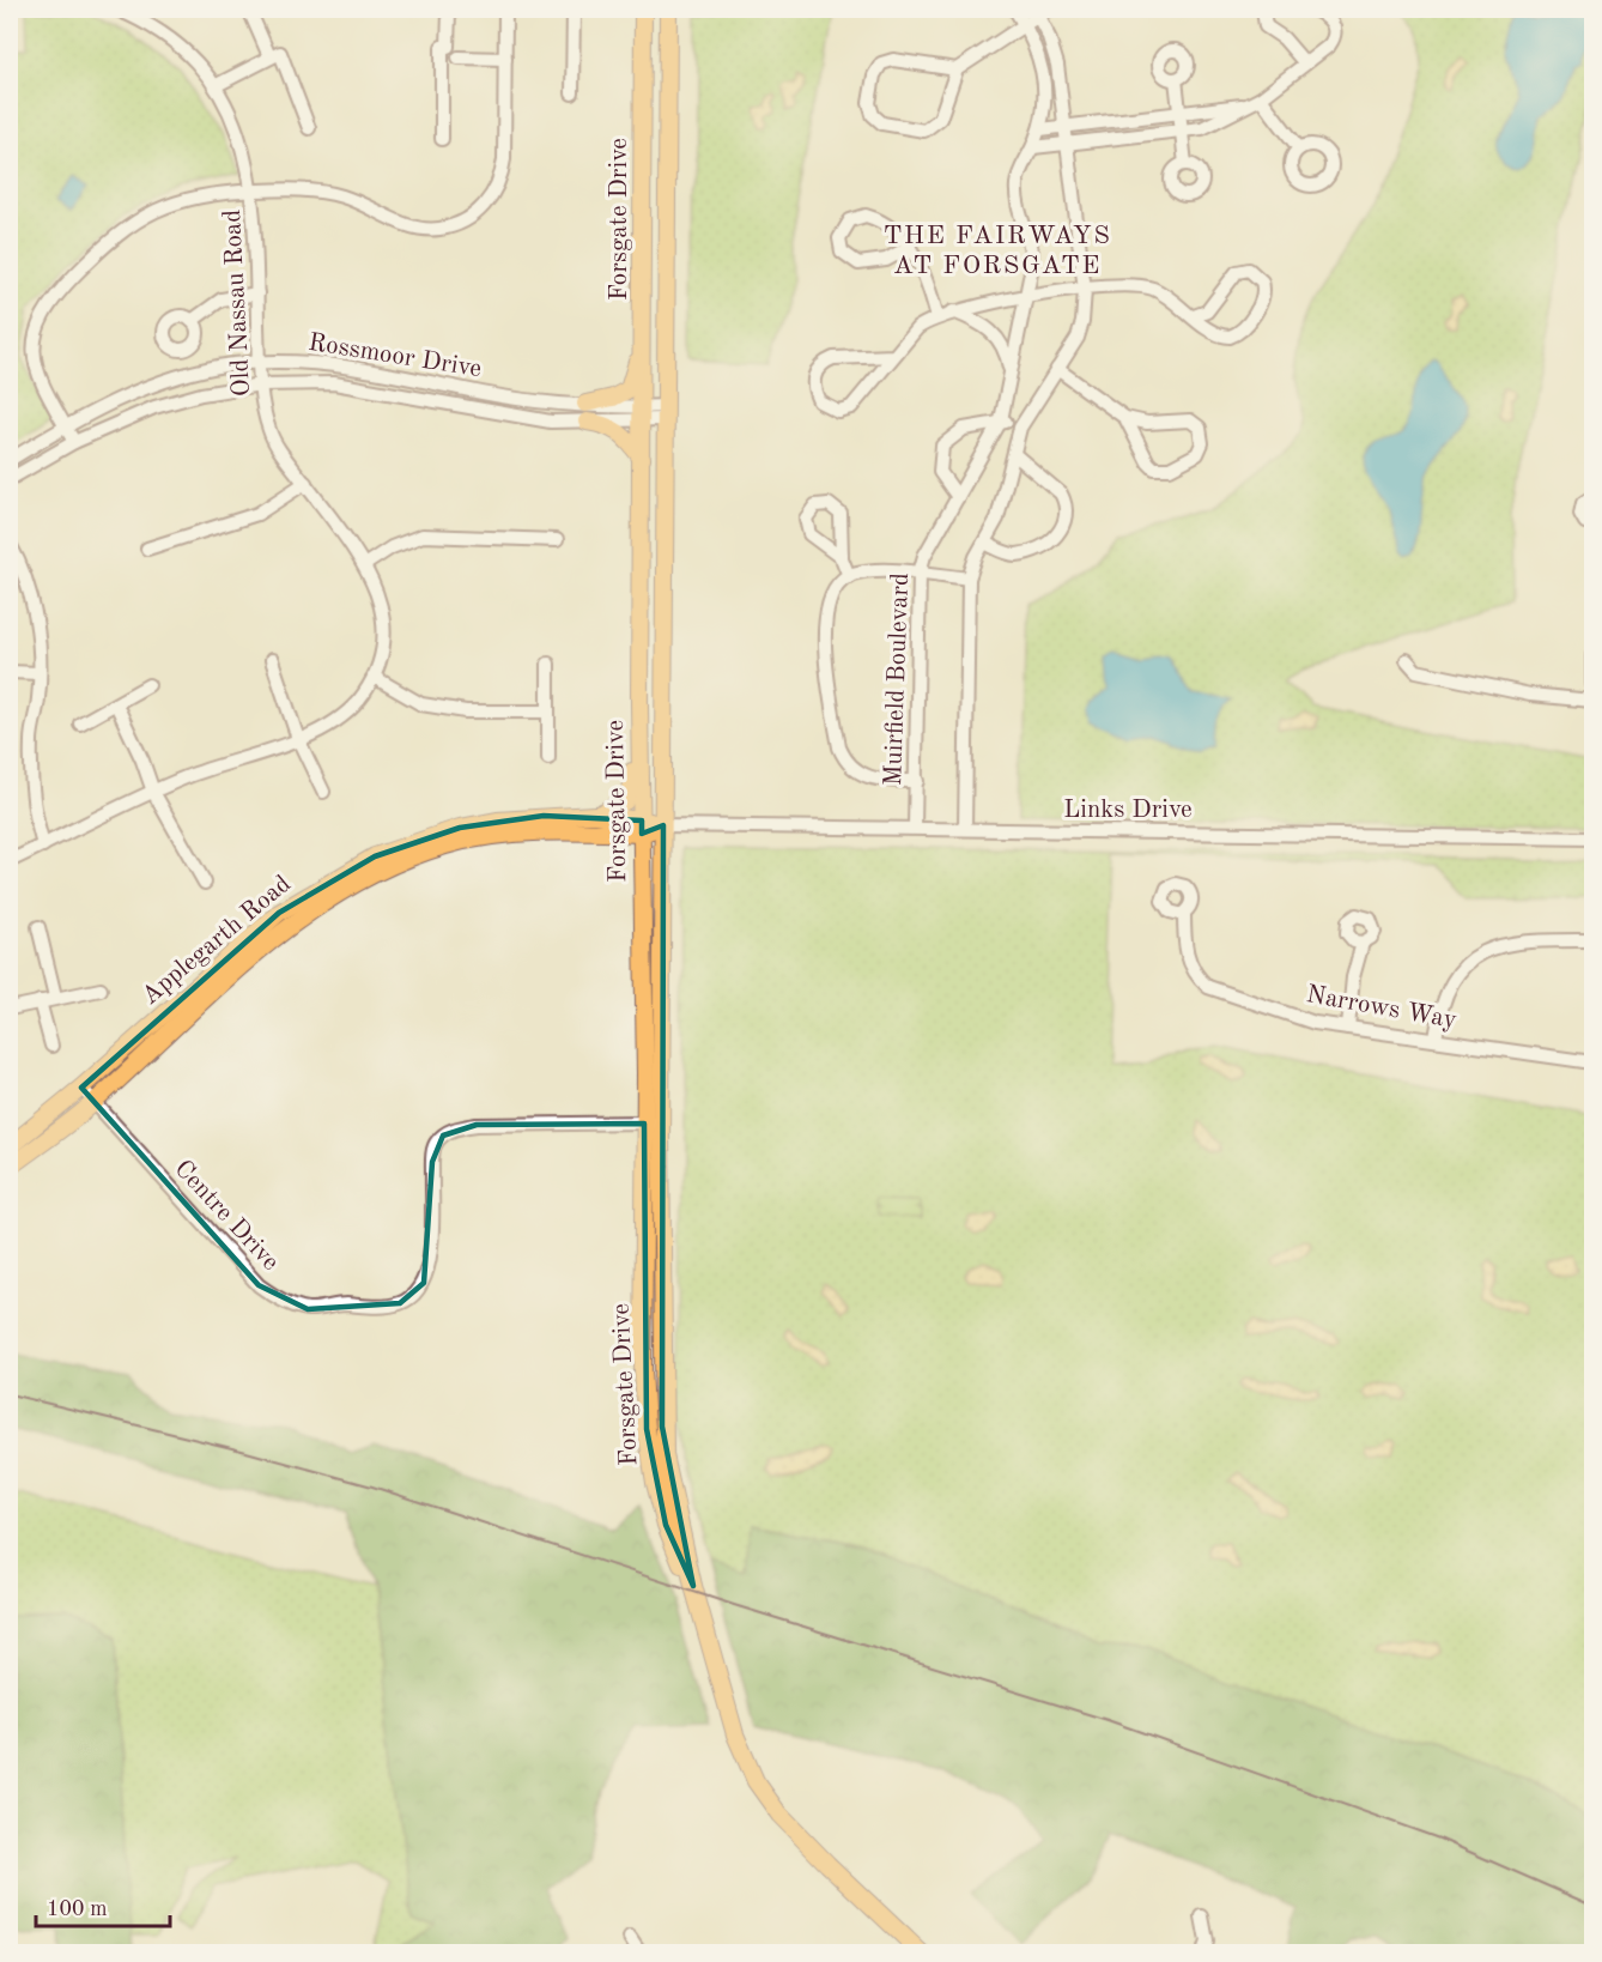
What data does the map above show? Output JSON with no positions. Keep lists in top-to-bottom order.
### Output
{
  "streets": {
    "main road": ["Forsgate Drive", "Applegarth Road"],
    "street": [
      "Old Nassau Road",
      "Rossmoor Drive",
      "Muirfield Boulevard",
      "Links Drive",
      "Narrows Way",
      "Centre Drive"
    ]
  },
  "crossings": [
    ["Forsgate Drive", "Rossmoor Drive"],
    ["Forsgate Drive", "Links Drive"],
    ["Forsgate Drive", "Applegarth Road"],
    ["Forsgate Drive", "Centre Drive"],
    ["Old Nassau Road", "Rossmoor Drive"],
    ["Muirfield Boulevard", "Links Drive"],
    ["Links Drive", "Applegarth Road"],
    ["Applegarth Road", "Centre Drive"]
  ],
  "districts": ["THE FAIRWAYS AT FORSGATE"],
  "scale_bar": "100 m"
}
